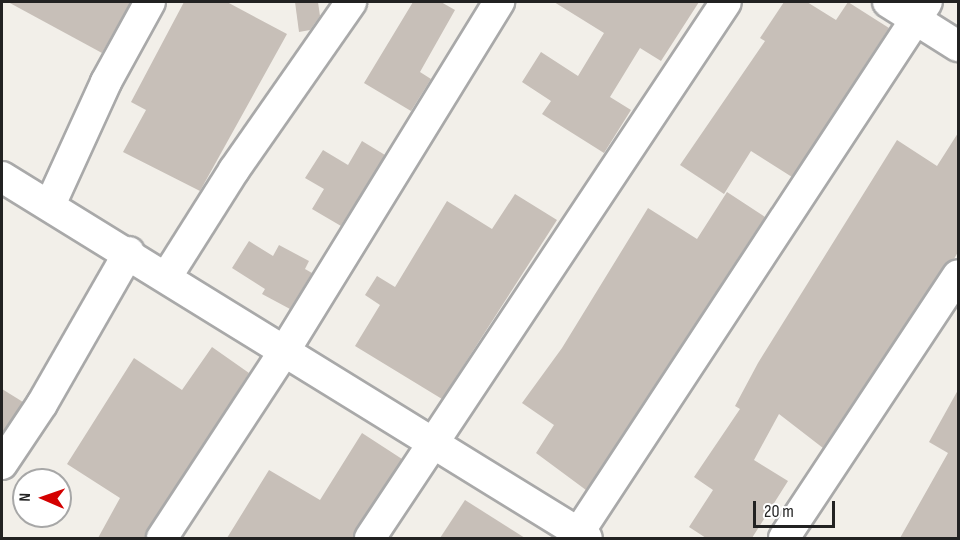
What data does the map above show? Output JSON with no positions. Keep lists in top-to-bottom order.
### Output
{
  "scale_bar": "20 m",
  "north": "left"
}
